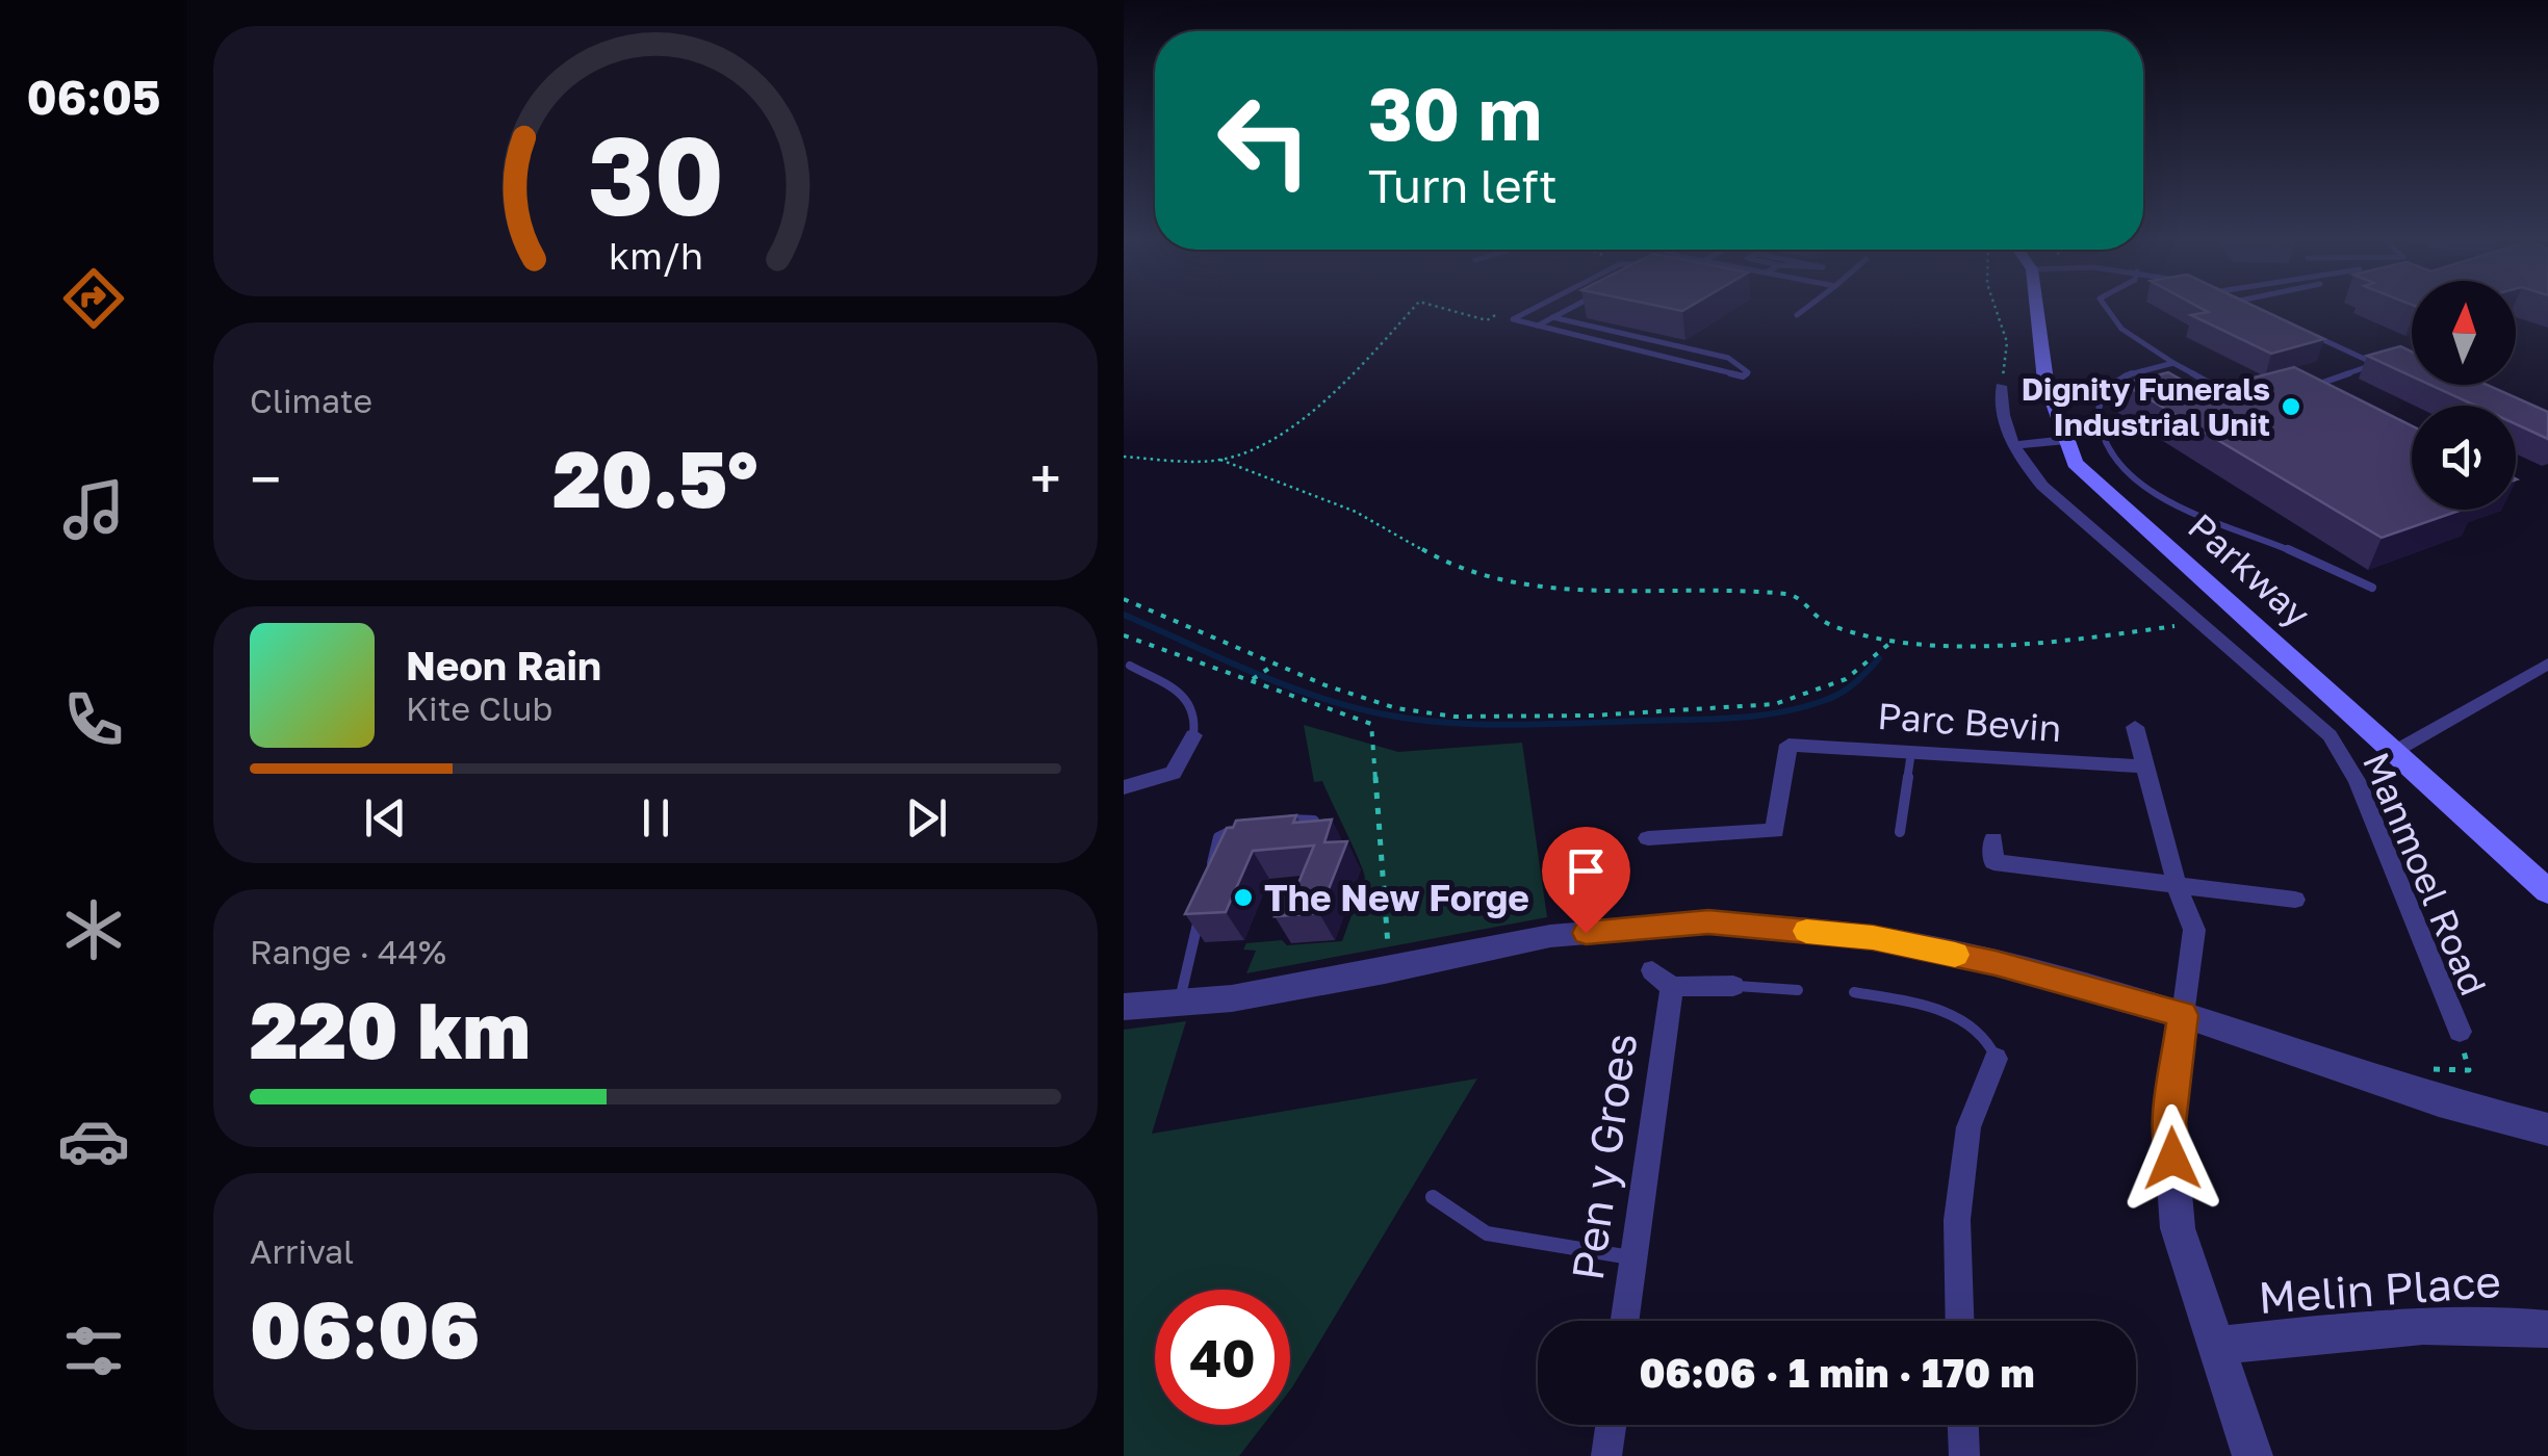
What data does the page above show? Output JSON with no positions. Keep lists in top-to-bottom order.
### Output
{
  "streets": {
    "main road": ["Parkway"],
    "street": [
      "Parc Bevin",
      "Manmoel Road",
      "Pen y Groes",
      "Melin Place"
    ]
  },
  "places": ["Dignity Funerals Industrial Unit", "The New Forge"],
  "north": "top",
  "page": {
    "tabs": "06:05",
    "turn": ["30 m", "Turn left"],
    "tile": [
      "Climate",
      ["Range · 44%", "220 km"],
      ["Arrival", "06:06"]
    ],
    "heat": ["−", "20.5°", "+"],
    "song": ["Neon Rain", "Kite Club"],
    "limit": "40",
    "trip": "06:06 · 1 min · 170 m",
    "gauge": ["30", "km/h"]
  }
}
